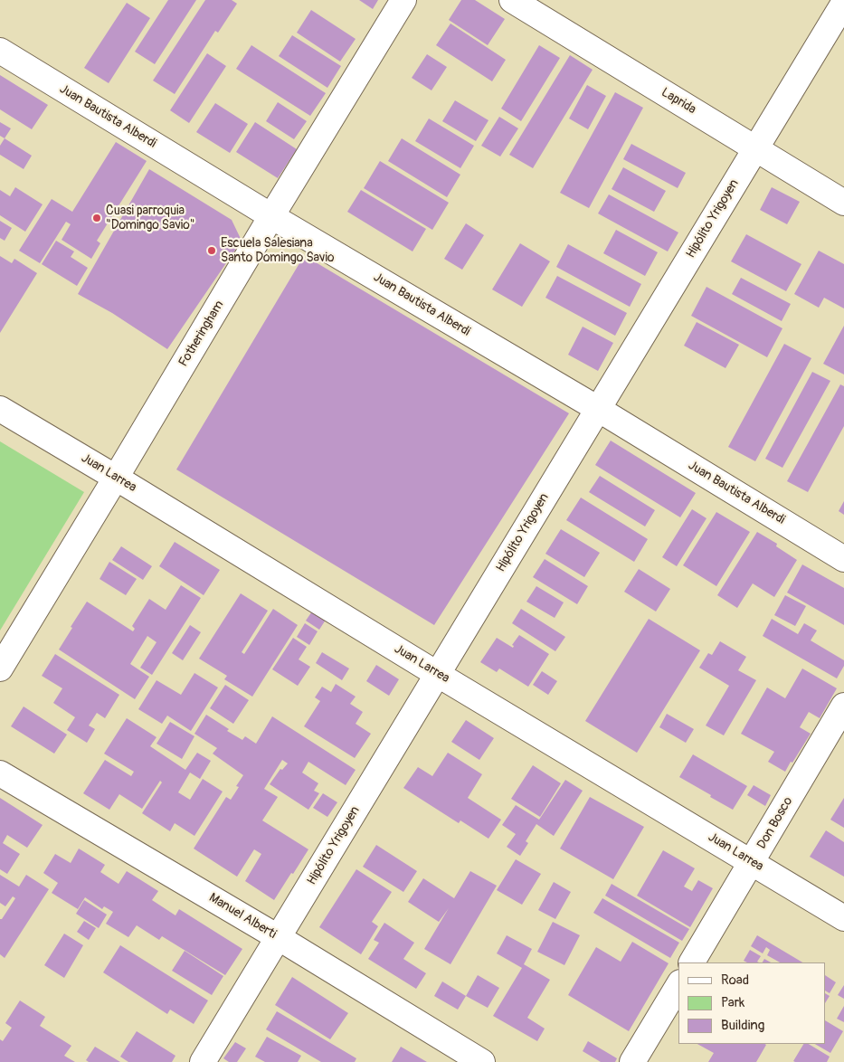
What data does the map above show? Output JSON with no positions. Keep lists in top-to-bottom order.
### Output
{
  "streets": {
    "street": [
      "Laprida",
      "Juan Bautista Alberdi",
      "Hipólito Yrigoyen",
      "Fotheringham",
      "Juan Larrea",
      "Don Bosco",
      "Manuel Alberti"
    ]
  },
  "crossings": [
    ["Laprida", "Hipólito Yrigoyen"],
    ["Juan Bautista Alberdi", "Hipólito Yrigoyen"],
    ["Juan Bautista Alberdi", "Fotheringham"],
    ["Hipólito Yrigoyen", "Juan Larrea"],
    ["Hipólito Yrigoyen", "Manuel Alberti"],
    ["Fotheringham", "Juan Larrea"],
    ["Juan Larrea", "Don Bosco"]
  ],
  "places": ["Cuasi parroquia \"Domingo Savio\"", "Escuela Salesiana Santo Domingo Savio"],
  "legend": ["Road", "Park", "Building"]
}
